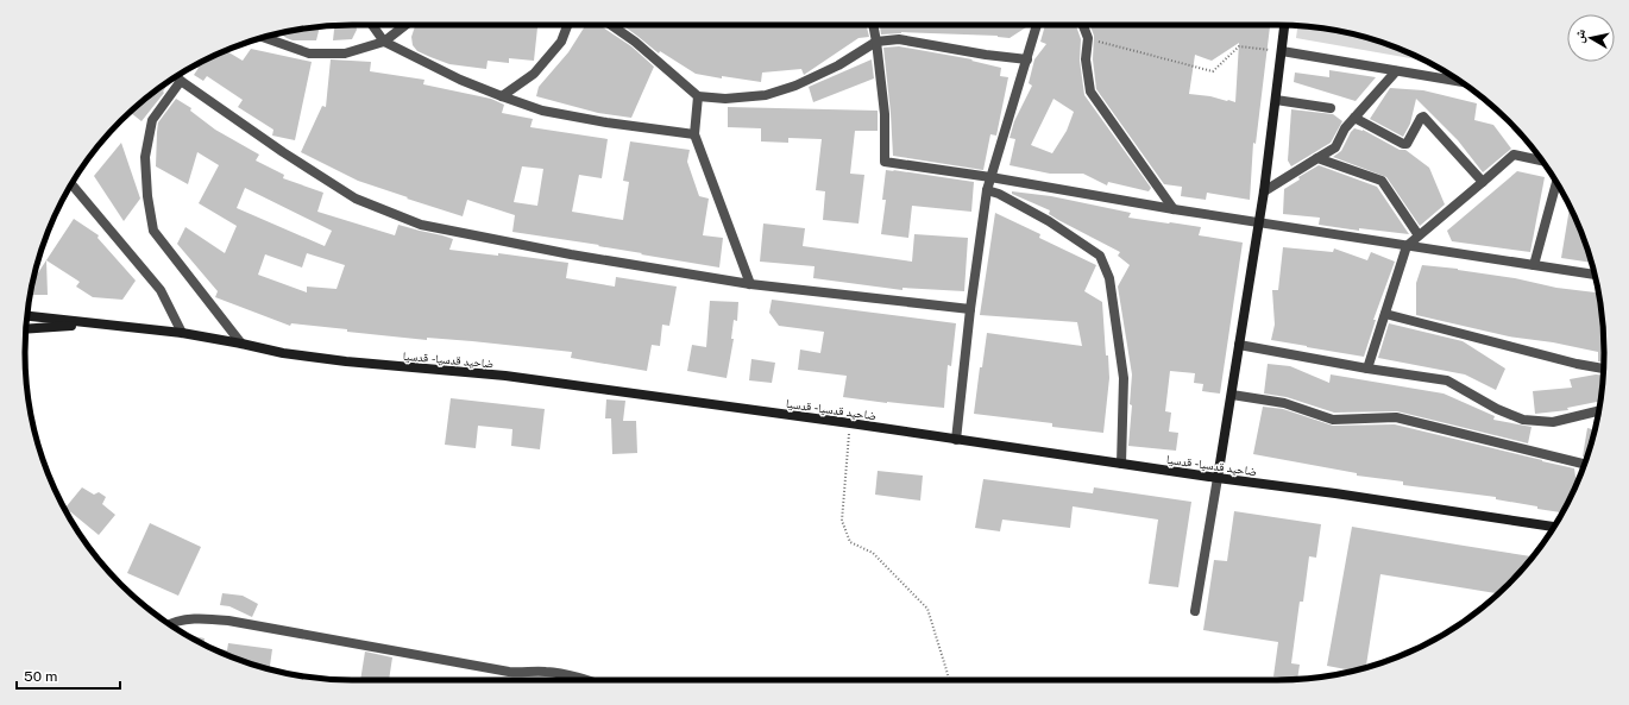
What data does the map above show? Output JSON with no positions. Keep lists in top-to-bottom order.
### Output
{
  "streets": {
    "main road": ["ضاحيد قدسيا - قدسيا"]
  },
  "scale_bar": "50 m",
  "north": "left"
}
